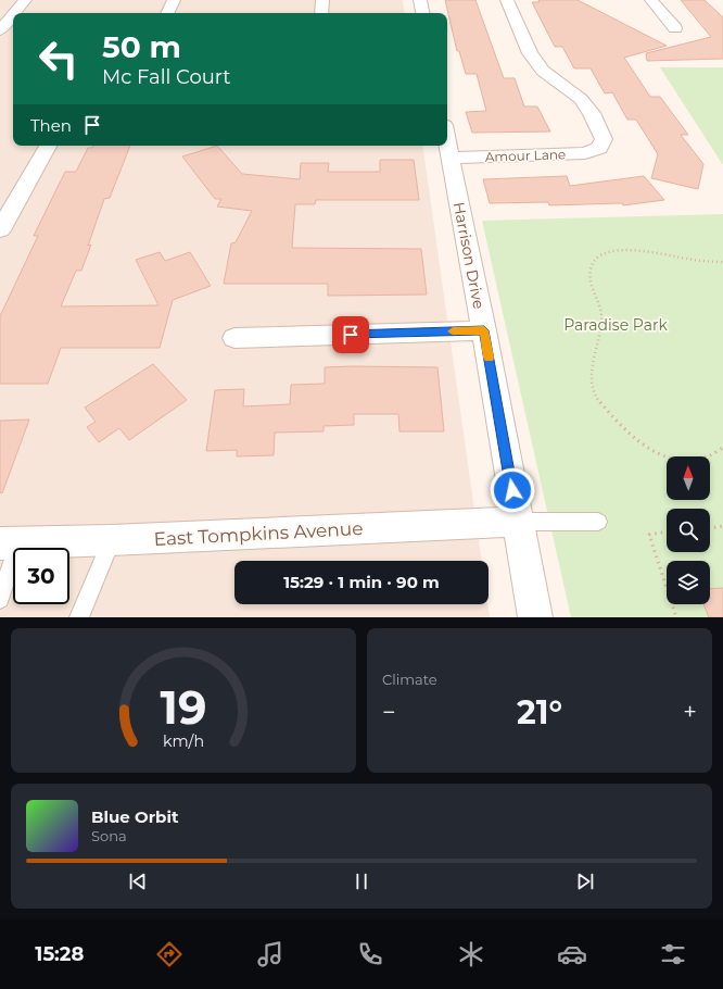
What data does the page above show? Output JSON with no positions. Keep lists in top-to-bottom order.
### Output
{
  "streets": {
    "street": ["Amour Lane", "Harrison Drive", "East Tompkins Avenue"]
  },
  "crossings": [
    ["Harrison Drive", "East Tompkins Avenue"]
  ],
  "parks": ["Paradise Park"],
  "north": "top",
  "page": {
    "turn": ["50 m", "Mc Fall Court"],
    "then": "Then",
    "limit": "30",
    "trip": "15:29 · 1 min · 90 m",
    "tile": "Climate",
    "heat": ["−", "21°", "+"],
    "song": ["Blue Orbit", "Sona"],
    "tabs": "15:28",
    "gauge": ["19", "km/h"]
  }
}
